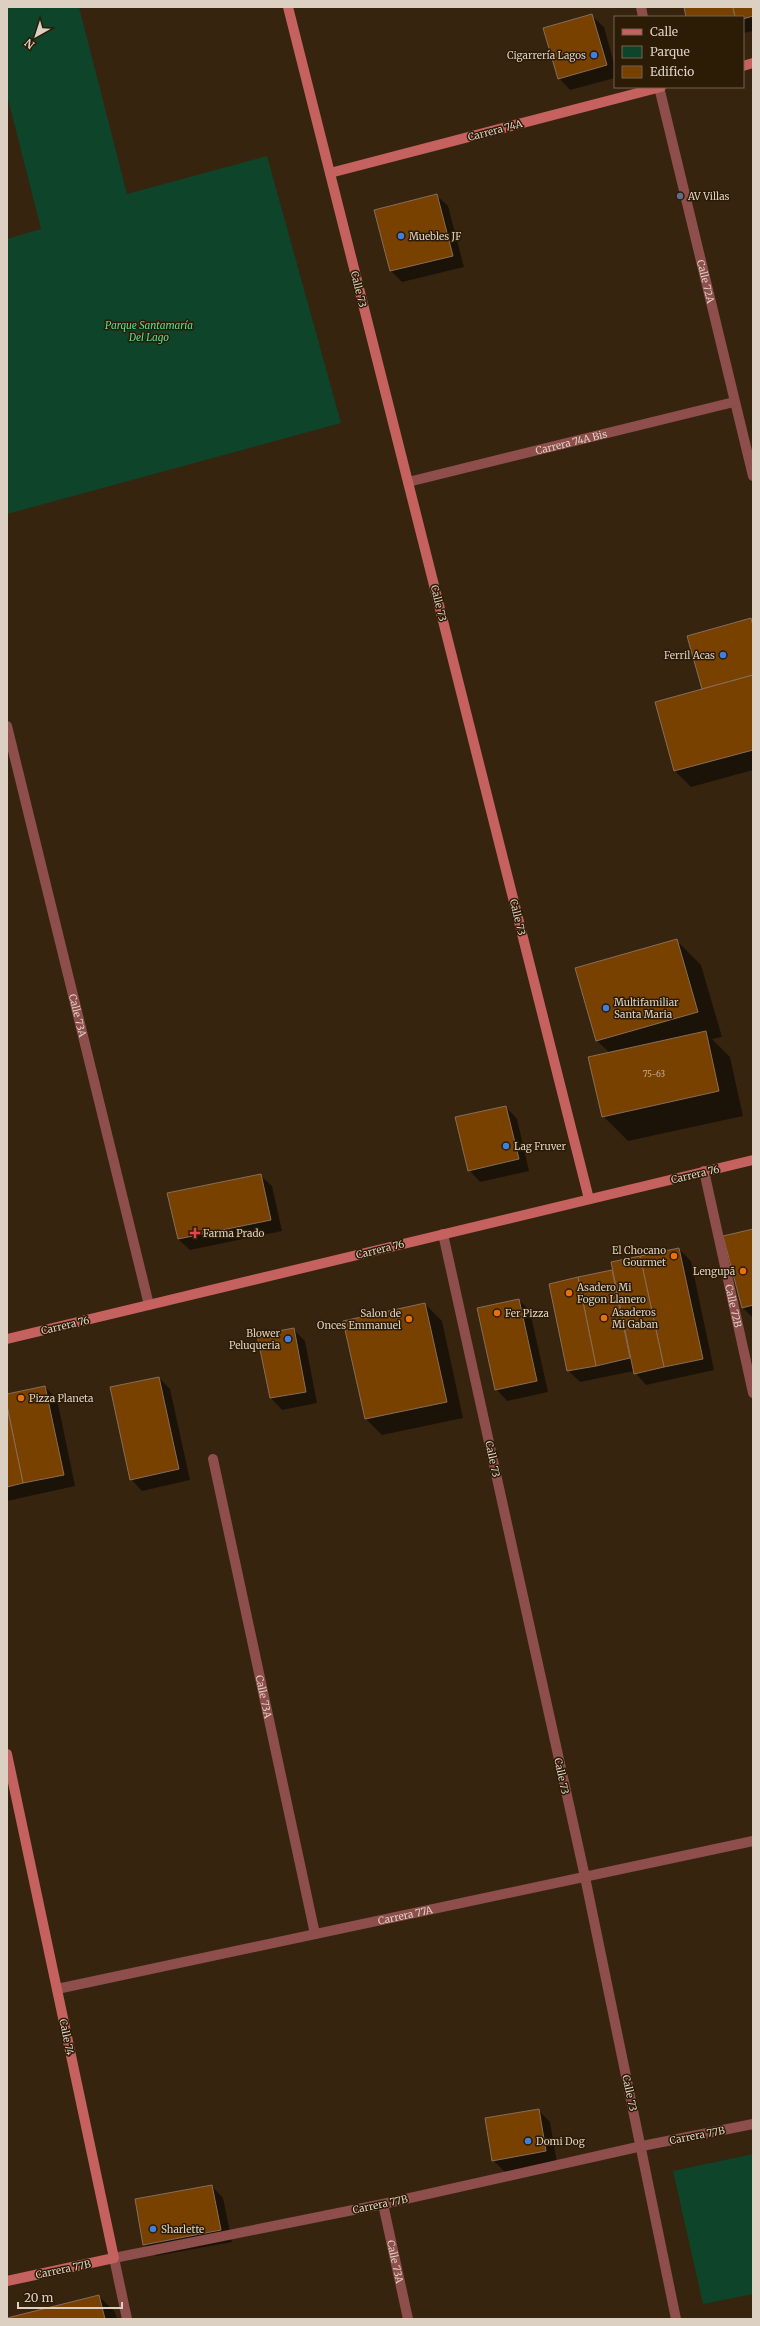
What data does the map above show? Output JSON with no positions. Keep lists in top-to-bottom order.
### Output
{
  "streets": {
    "street": [
      "Carrera 74A",
      "Calle 72A",
      "Calle 73",
      "Carrera 74A Bis",
      "Calle 73A",
      "Carrera 76",
      "Calle 72B",
      "Carrera 77A",
      "Calle 74",
      "Carrera 77B"
    ]
  },
  "crossings": [
    ["Carrera 74A", "Calle 73"],
    ["Calle 72A", "Carrera 74A Bis"],
    ["Calle 73", "Carrera 74A Bis"],
    ["Calle 73", "Carrera 76"],
    ["Calle 73", "Carrera 77A"],
    ["Calle 73", "Carrera 77B"],
    ["Calle 73A", "Carrera 76"],
    ["Calle 73A", "Carrera 77A"],
    ["Calle 73A", "Carrera 77B"],
    ["Carrera 76", "Calle 72B"],
    ["Carrera 77A", "Calle 74"],
    ["Calle 74", "Carrera 77B"]
  ],
  "parks": ["Parque Santamaría Del Lago"],
  "places": {
    "other": [
      "Cigarrería Lagos",
      "AV Villas",
      "Muebles JF",
      "Ferril Acas",
      "Multifamiliar Santa Maria",
      "Lag Fruver",
      "El Chocano Gourmet",
      "Lengupã",
      "Asadero Mi Fogon Llanero",
      "Fer Pizza",
      "Asaderos Mi Gaban",
      "Salon de Onces Emmanuel",
      "Blower Peluqueria",
      "Pizza Planeta",
      "Domi Dog",
      "Sharlette"
    ],
    "health": ["Farma Prado"]
  },
  "house_numbers": ["75-63"],
  "legend": ["Calle", "Parque", "Edificio"],
  "scale_bar": "20 m",
  "north": "bottom left"
}
